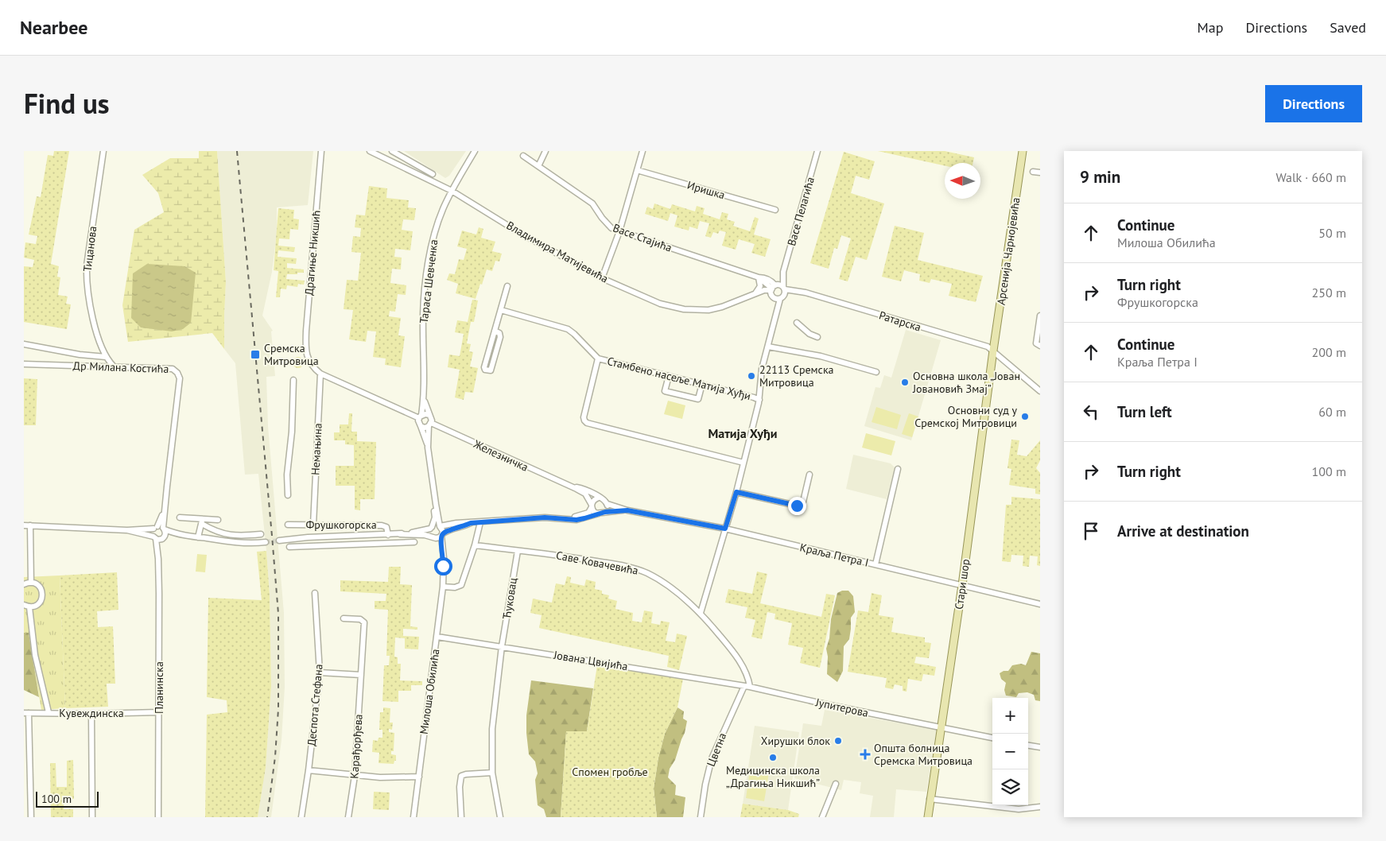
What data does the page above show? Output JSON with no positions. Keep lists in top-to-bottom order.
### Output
{
  "streets": {
    "main road": ["Арсенија Чарнојевића", "Стари шор"],
    "street": [
      "Иришка",
      "Васе Пелагића",
      "Васе Стајића",
      "Тицанова",
      "Владимира Матијевића",
      "Драгиње Никшић",
      "Тараса Шевченка",
      "Ратарска",
      "Др Милана Костића",
      "Стамбено насеље Матија Хуђи",
      "Немањина",
      "Железничка",
      "Фрушкогорска",
      "Краља Петра I",
      "Саве Ковачевића",
      "Ћуковац",
      "Јована Цвијића",
      "Планинска",
      "Милоша Обилића",
      "Деспота Стефана",
      "Јупитерова",
      "Кувеждинска",
      "Карађорђева",
      "Цветна"
    ]
  },
  "crossings": [
    ["Васе Пелагића", "Васе Стајића"],
    ["Васе Пелагића", "Владимира Матијевића"],
    ["Васе Пелагића", "Ратарска"],
    ["Васе Пелагића", "Стамбено насеље Матија Хуђи"],
    ["Васе Стајића", "Владимира Матијевића"],
    ["Васе Стајића", "Ратарска"],
    ["Васе Стајића", "Стамбено насеље Матија Хуђи"],
    ["Тицанова", "Др Милана Костића"],
    ["Арсенија Чарнојевића", "Ратарска"],
    ["Арсенија Чарнојевића", "Стари шор"],
    ["Владимира Матијевића", "Тараса Шевченка"],
    ["Владимира Матијевића", "Ратарска"],
    ["Владимира Матијевића", "Стамбено насеље Матија Хуђи"],
    ["Драгиње Никшић", "Немањина"],
    ["Тараса Шевченка", "Железничка"],
    ["Ратарска", "Стамбено насеље Матија Хуђи"],
    ["Ратарска", "Стари шор"],
    ["Др Милана Костића", "Планинска"],
    ["Стамбено насеље Матија Хуђи", "Краља Петра I"],
    ["Стамбено насеље Матија Хуђи", "Саве Ковачевића"],
    ["Немањина", "Фрушкогорска"],
    ["Железничка", "Краља Петра I"],
    ["Фрушкогорска", "Милоша Обилића"],
    ["Краља Петра I", "Стари шор"],
    ["Саве Ковачевића", "Ћуковац"],
    ["Саве Ковачевића", "Јупитерова"],
    ["Стари шор", "Јупитерова"],
    ["Ћуковац", "Јована Цвијића"],
    ["Јована Цвијића", "Милоша Обилића"],
    ["Јована Цвијића", "Јупитерова"],
    ["Јована Цвијића", "Цветна"],
    ["Планинска", "Кувеждинска"],
    ["Јупитерова", "Цветна"]
  ],
  "districts": ["Матија Хуђи"],
  "parks": ["Спомен гробље"],
  "places": {
    "transit": ["Сремска Митровица"],
    "other": [
      "22113 Сремска Митровица",
      "Основна школа „Јован Јовановић Змај”",
      "Основни суд у Сремској Митровици",
      "Хирушки блок",
      "Медицинска школа „Драгиња Никшић”"
    ],
    "health": ["Општа болница Сремска Митровица"]
  },
  "scale_bar": "100 m",
  "north": "left",
  "page": {
    "header": "Nearbee",
    "nav": ["Map", "Directions", "Saved"],
    "title": "Find us",
    "buttons": "Directions",
    "heading": ["9 min", "Walk · 660 m"],
    "list": [
      ["Continue", "Милоша Обилића", "50 m"],
      ["Turn right", "Фрушкогорска", "250 m"],
      ["Continue", "Краља Петра I", "200 m"],
      ["Turn left", "60 m"],
      ["Turn right", "100 m"],
      "Arrive at destination"
    ],
    "map_buttons": ["+", "−"],
    "scale": "100 m"
  }
}
